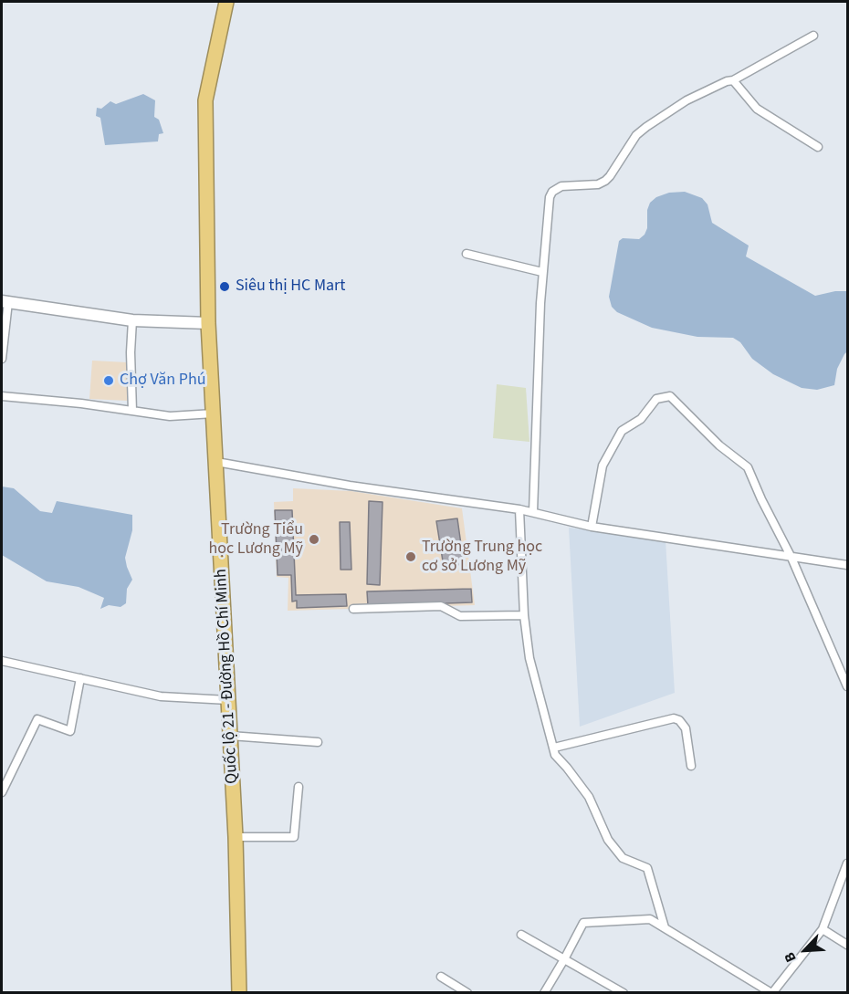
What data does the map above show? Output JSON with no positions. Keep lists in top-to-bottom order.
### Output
{
  "streets": {
    "highway": ["Quốc lộ 21 - Đường Hồ Chí Minh"]
  },
  "places": [
    "Siêu thị HC Mart",
    "Chợ Văn Phú",
    "Trường Tiểu học Lương Mỹ",
    "Trường Trung học cơ sở Lương Mỹ"
  ],
  "north": "bottom left"
}
